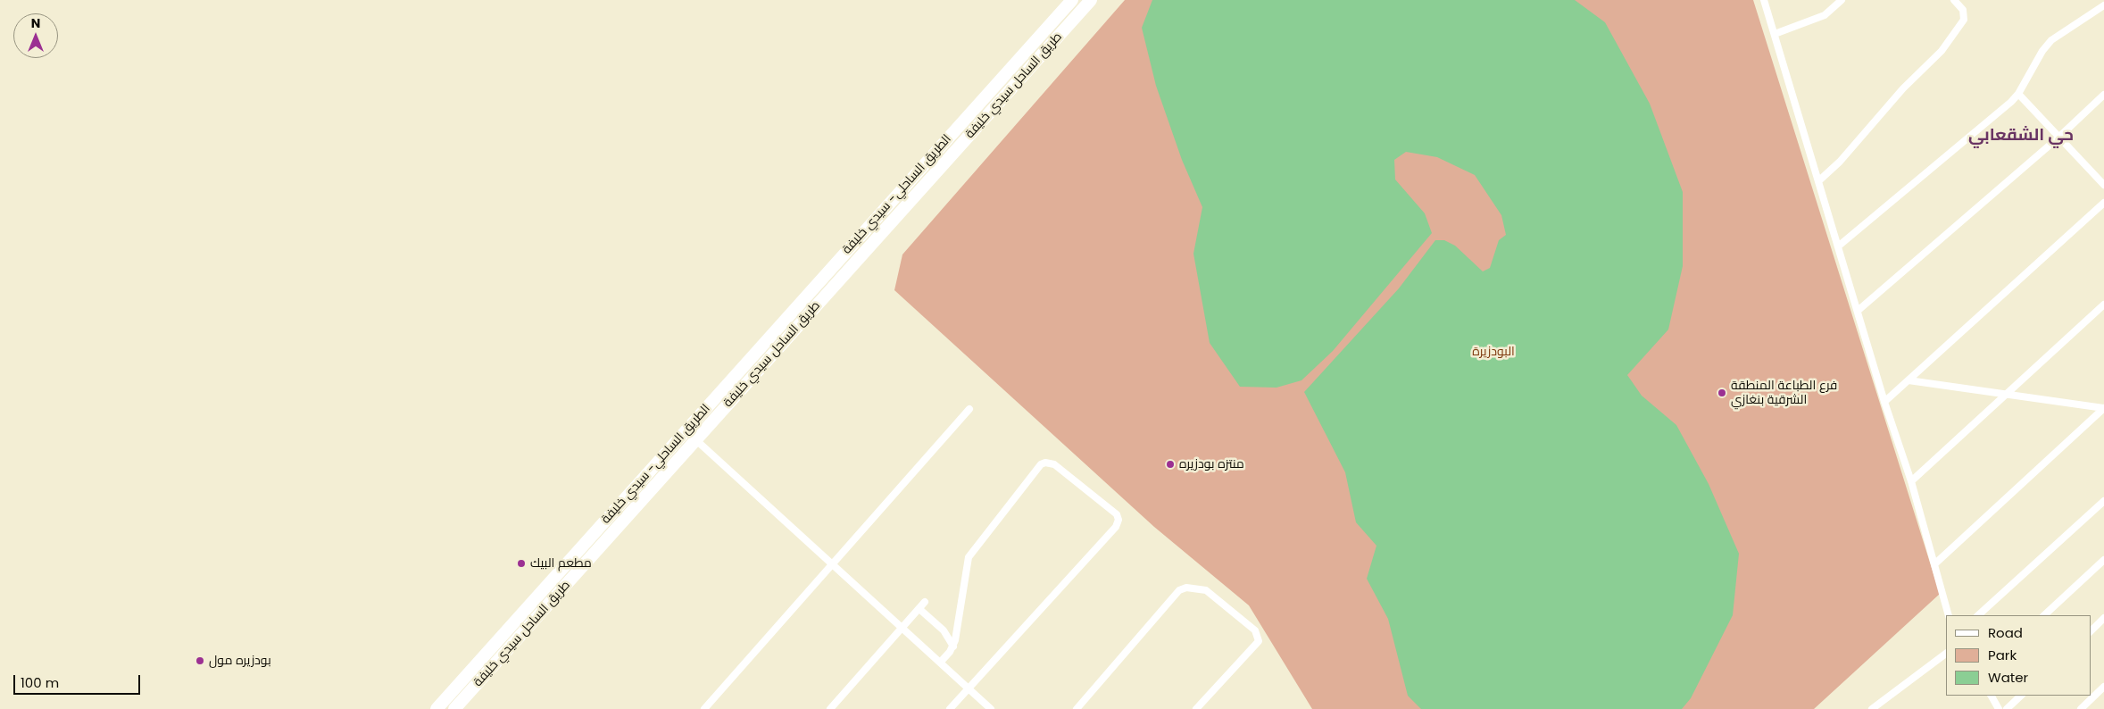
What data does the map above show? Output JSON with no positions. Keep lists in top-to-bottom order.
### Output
{
  "streets": {
    "highway": ["طريق الساحل سيدي خليفة", "الطريق الساحلي- سيدي خليفة"]
  },
  "districts": ["حي الشقعابي"],
  "parks": ["البودزيرة"],
  "places": [
    "فرع الطباعة المنطقة الشرقية بنغازي",
    "منتزه بودزيره",
    "مطعم البيك",
    "بودزيره مول"
  ],
  "legend": ["Road", "Park", "Water"],
  "scale_bar": "100 m",
  "north": "top"
}
